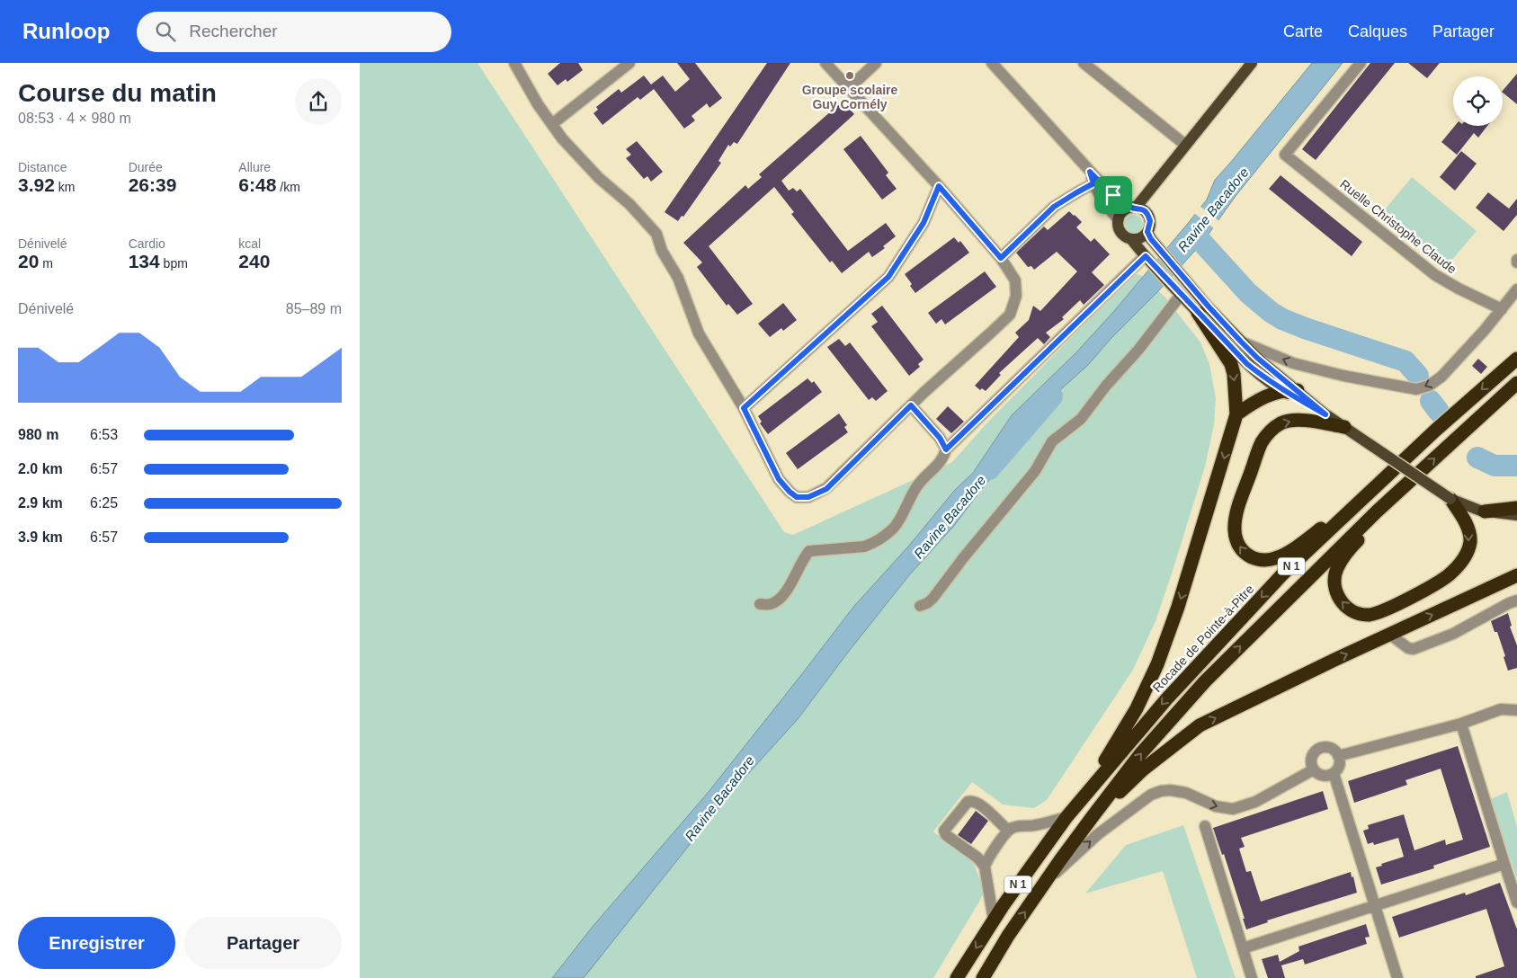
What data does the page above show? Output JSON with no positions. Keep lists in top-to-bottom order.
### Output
{
  "streets": {
    "highway": ["N 1", "Rocade de Pointe-à-Pitre"],
    "street": ["Ruelle Christophe Claude"]
  },
  "water": ["Ravine Bacadore"],
  "places": ["Groupe scolaire Guy Cornély"],
  "page": {
    "header": "Runloop",
    "search": "Rechercher",
    "nav": ["Carte", "Calques", "Partager"],
    "heading": ["Course du matin", "08:53 · 4 × 980 m"],
    "stats": [
      ["Distance", "3.92 km"],
      ["Durée", "26:39"],
      ["Allure", "6:48 /km"],
      ["Dénivelé", "20 m"],
      ["Cardio", "134 bpm"],
      ["kcal", "240"]
    ],
    "chart": ["Dénivelé", "85–89 m"],
    "list": [
      {
        "name": "980 m",
        "note": "6:53"
      },
      {
        "name": "2.0 km",
        "note": "6:57"
      },
      {
        "name": "2.9 km",
        "note": "6:25"
      },
      {
        "name": "3.9 km",
        "note": "6:57"
      }
    ],
    "buttons": ["Enregistrer", "Partager"]
  }
}
